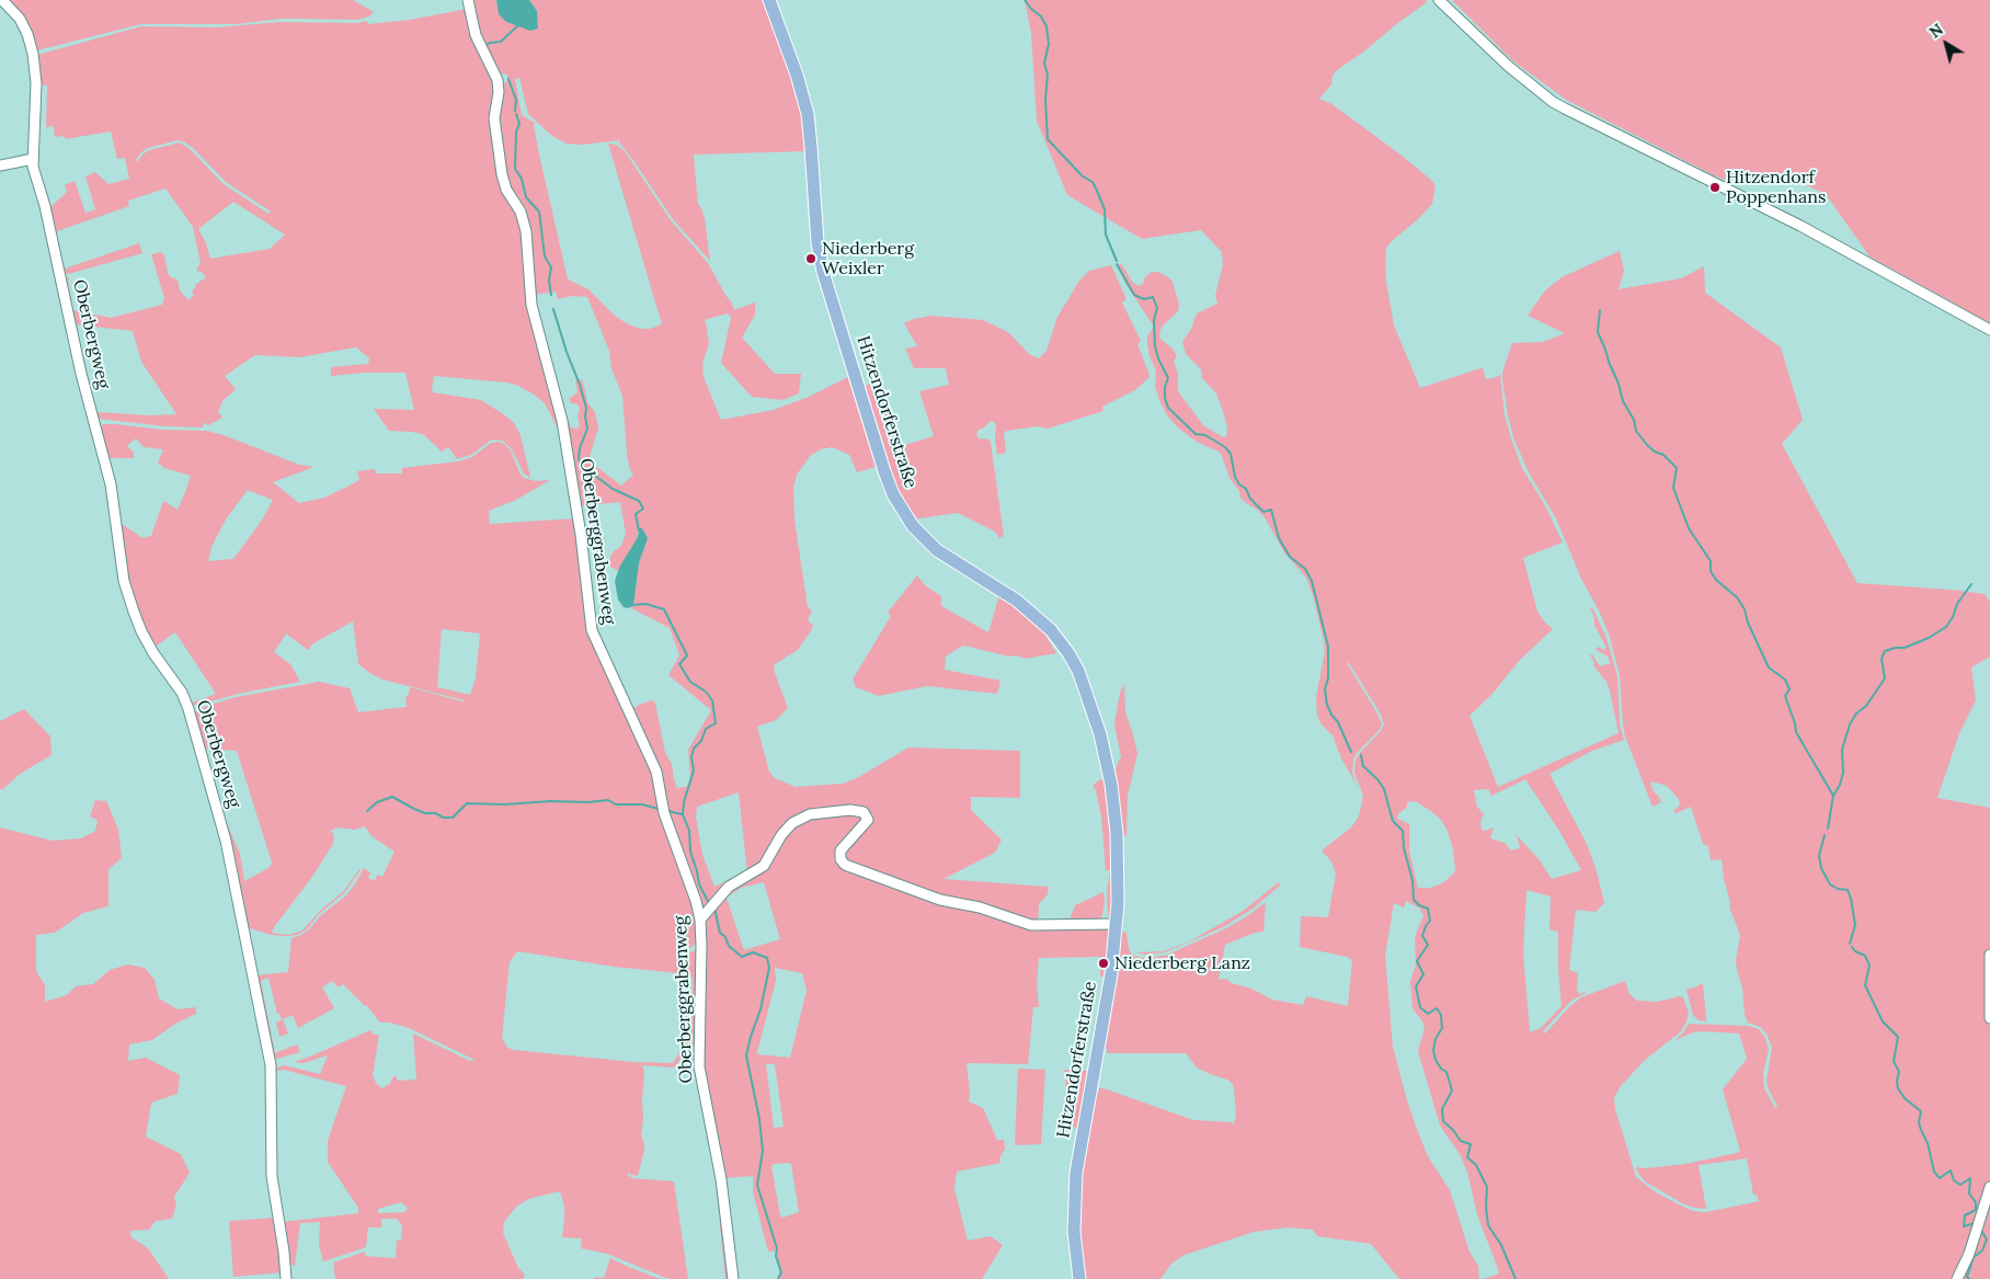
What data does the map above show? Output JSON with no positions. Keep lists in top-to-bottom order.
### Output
{
  "streets": {
    "main road": ["Hitzendorferstraße"],
    "street": ["Oberbergweg", "Oberberggrabenweg"]
  },
  "places": ["Hitzendorf Poppenhans", "Niederberg Weixler", "Niederberg Lanz"],
  "north": "top left"
}
